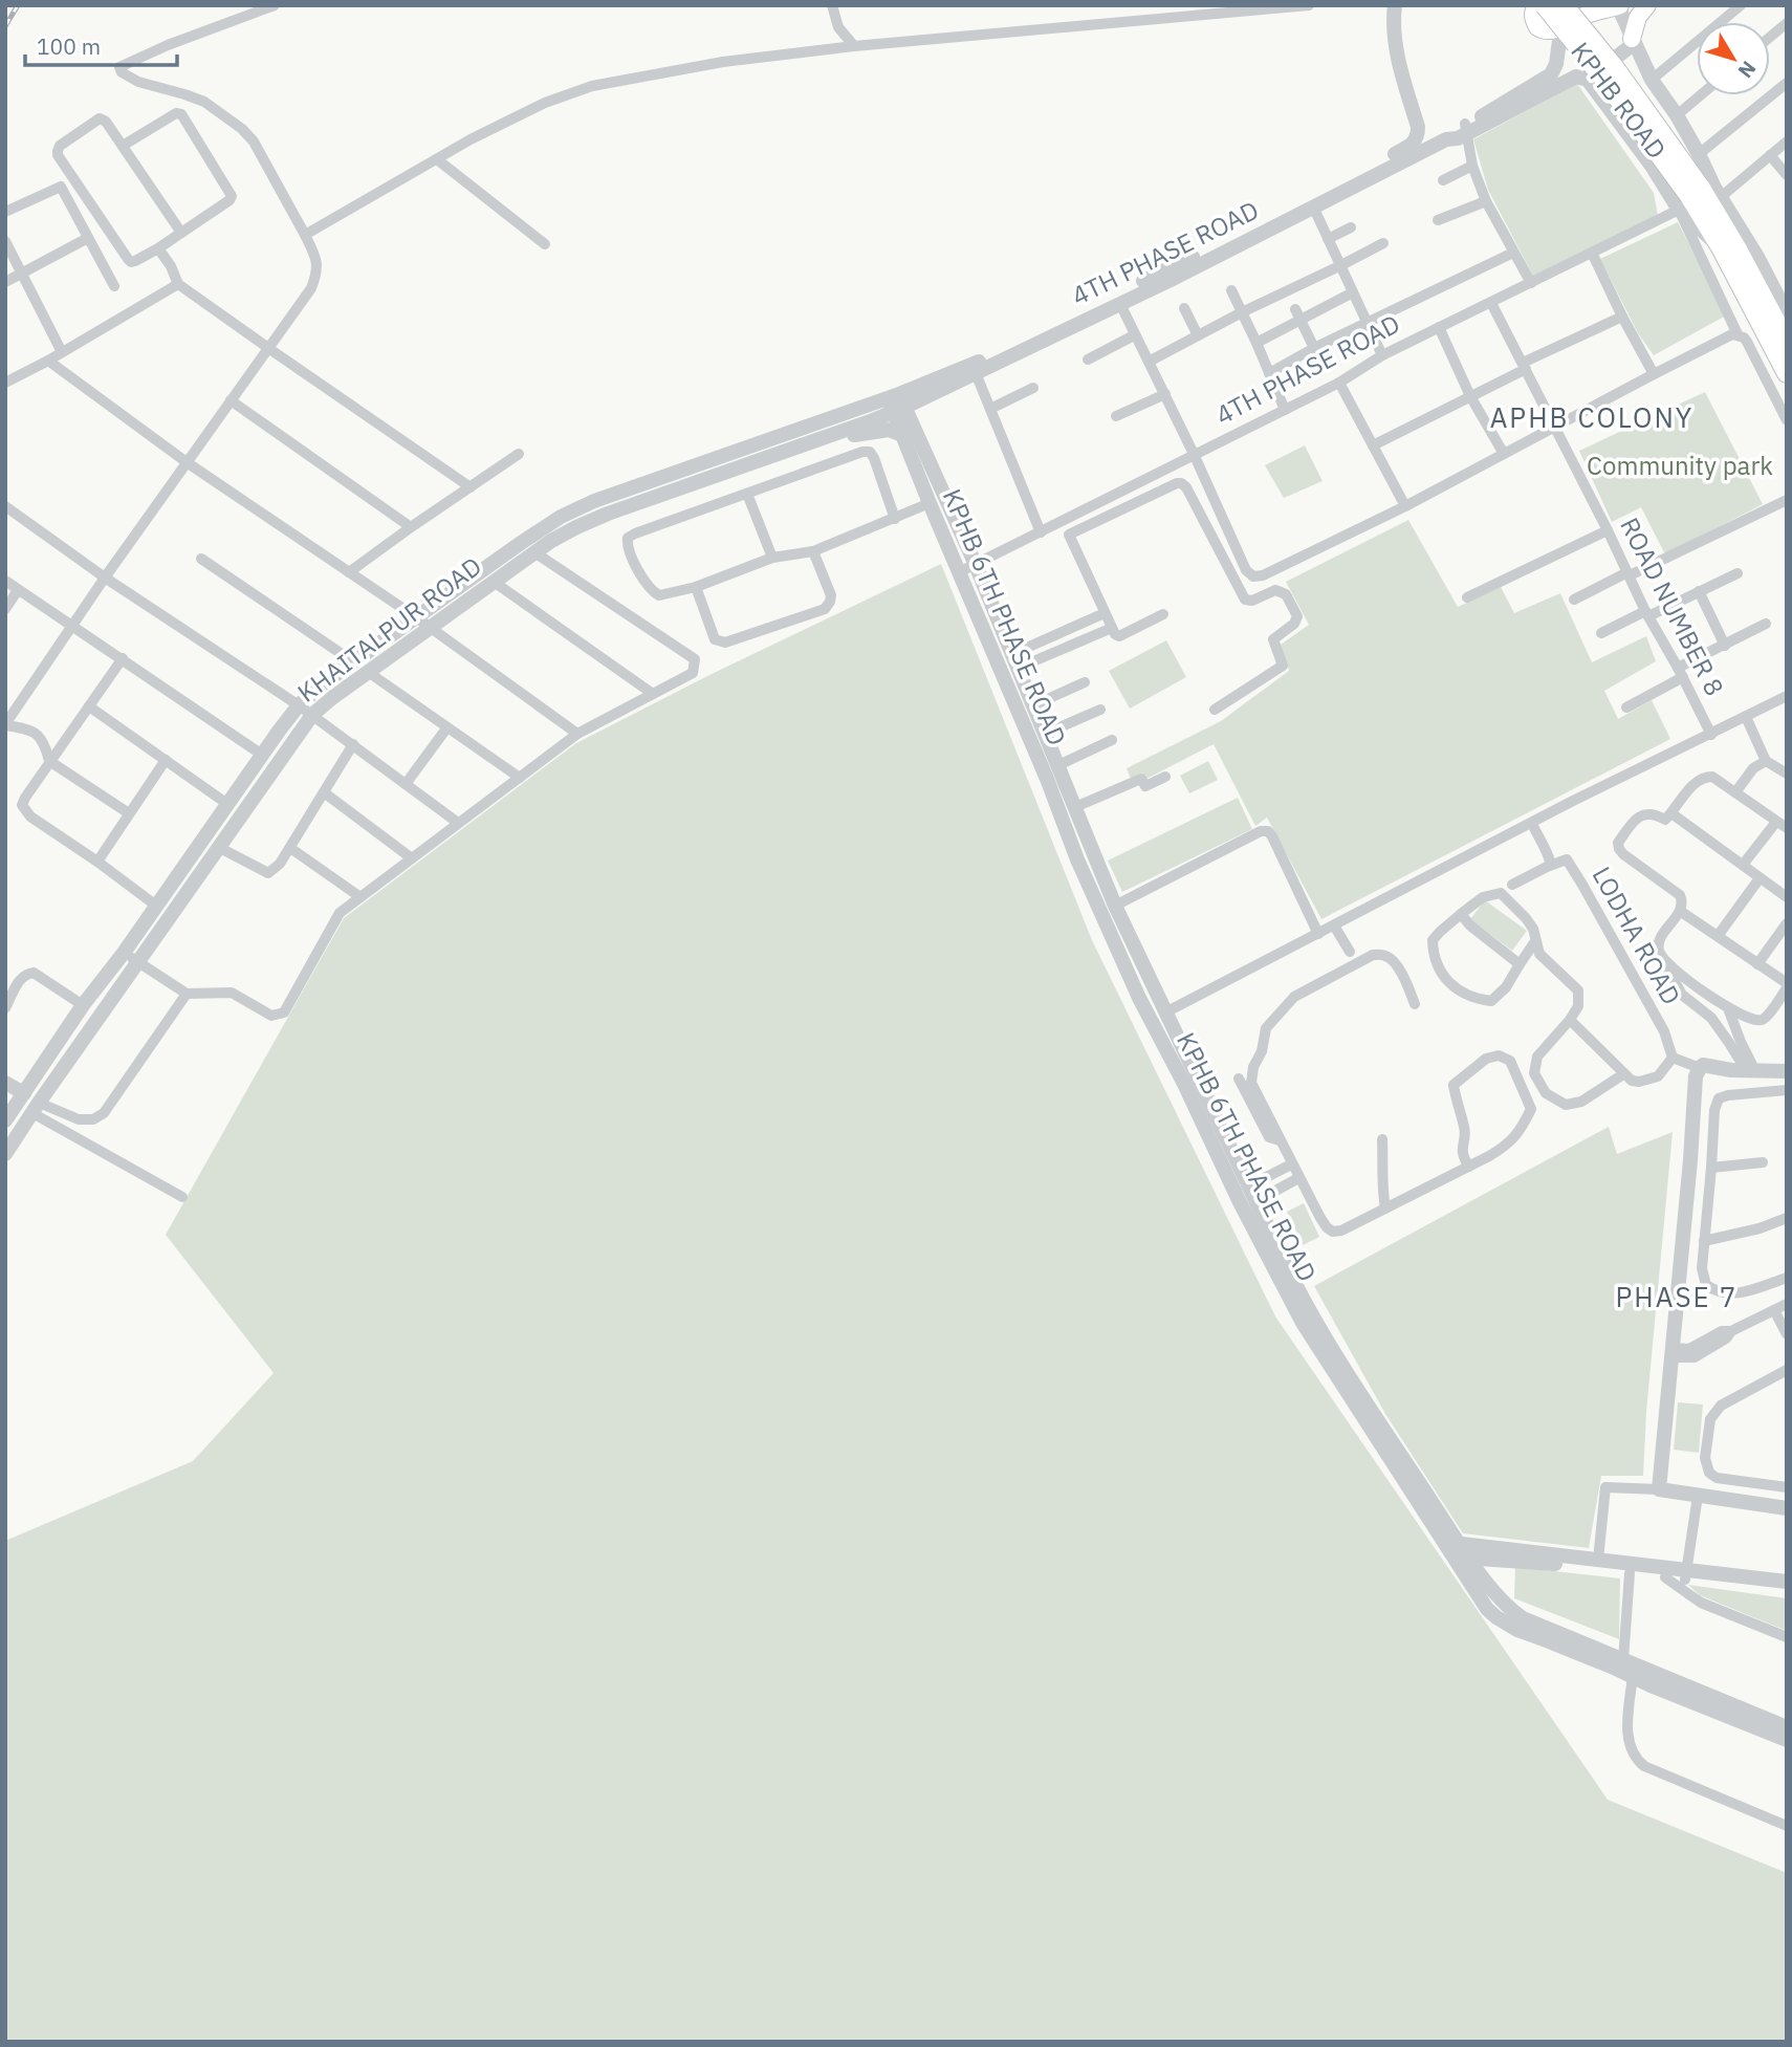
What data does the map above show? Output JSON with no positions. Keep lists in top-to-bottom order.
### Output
{
  "streets": {
    "main road": ["KPHB ROAD"],
    "street": [
      "4TH PHASE ROAD",
      "ROAD NUMBER 8",
      "KPHB 6TH PHASE ROAD",
      "KHAITALPUR ROAD",
      "LODHA ROAD"
    ]
  },
  "crossings": [
    ["KPHB ROAD", "4TH PHASE ROAD"],
    ["4TH PHASE ROAD", "ROAD NUMBER 8"],
    ["4TH PHASE ROAD", "KPHB 6TH PHASE ROAD"],
    ["4TH PHASE ROAD", "KHAITALPUR ROAD"],
    ["KPHB 6TH PHASE ROAD", "KHAITALPUR ROAD"]
  ],
  "districts": ["APHB COLONY", "PHASE 7"],
  "parks": ["Community park"],
  "scale_bar": "100 m",
  "north": "bottom right"
}
